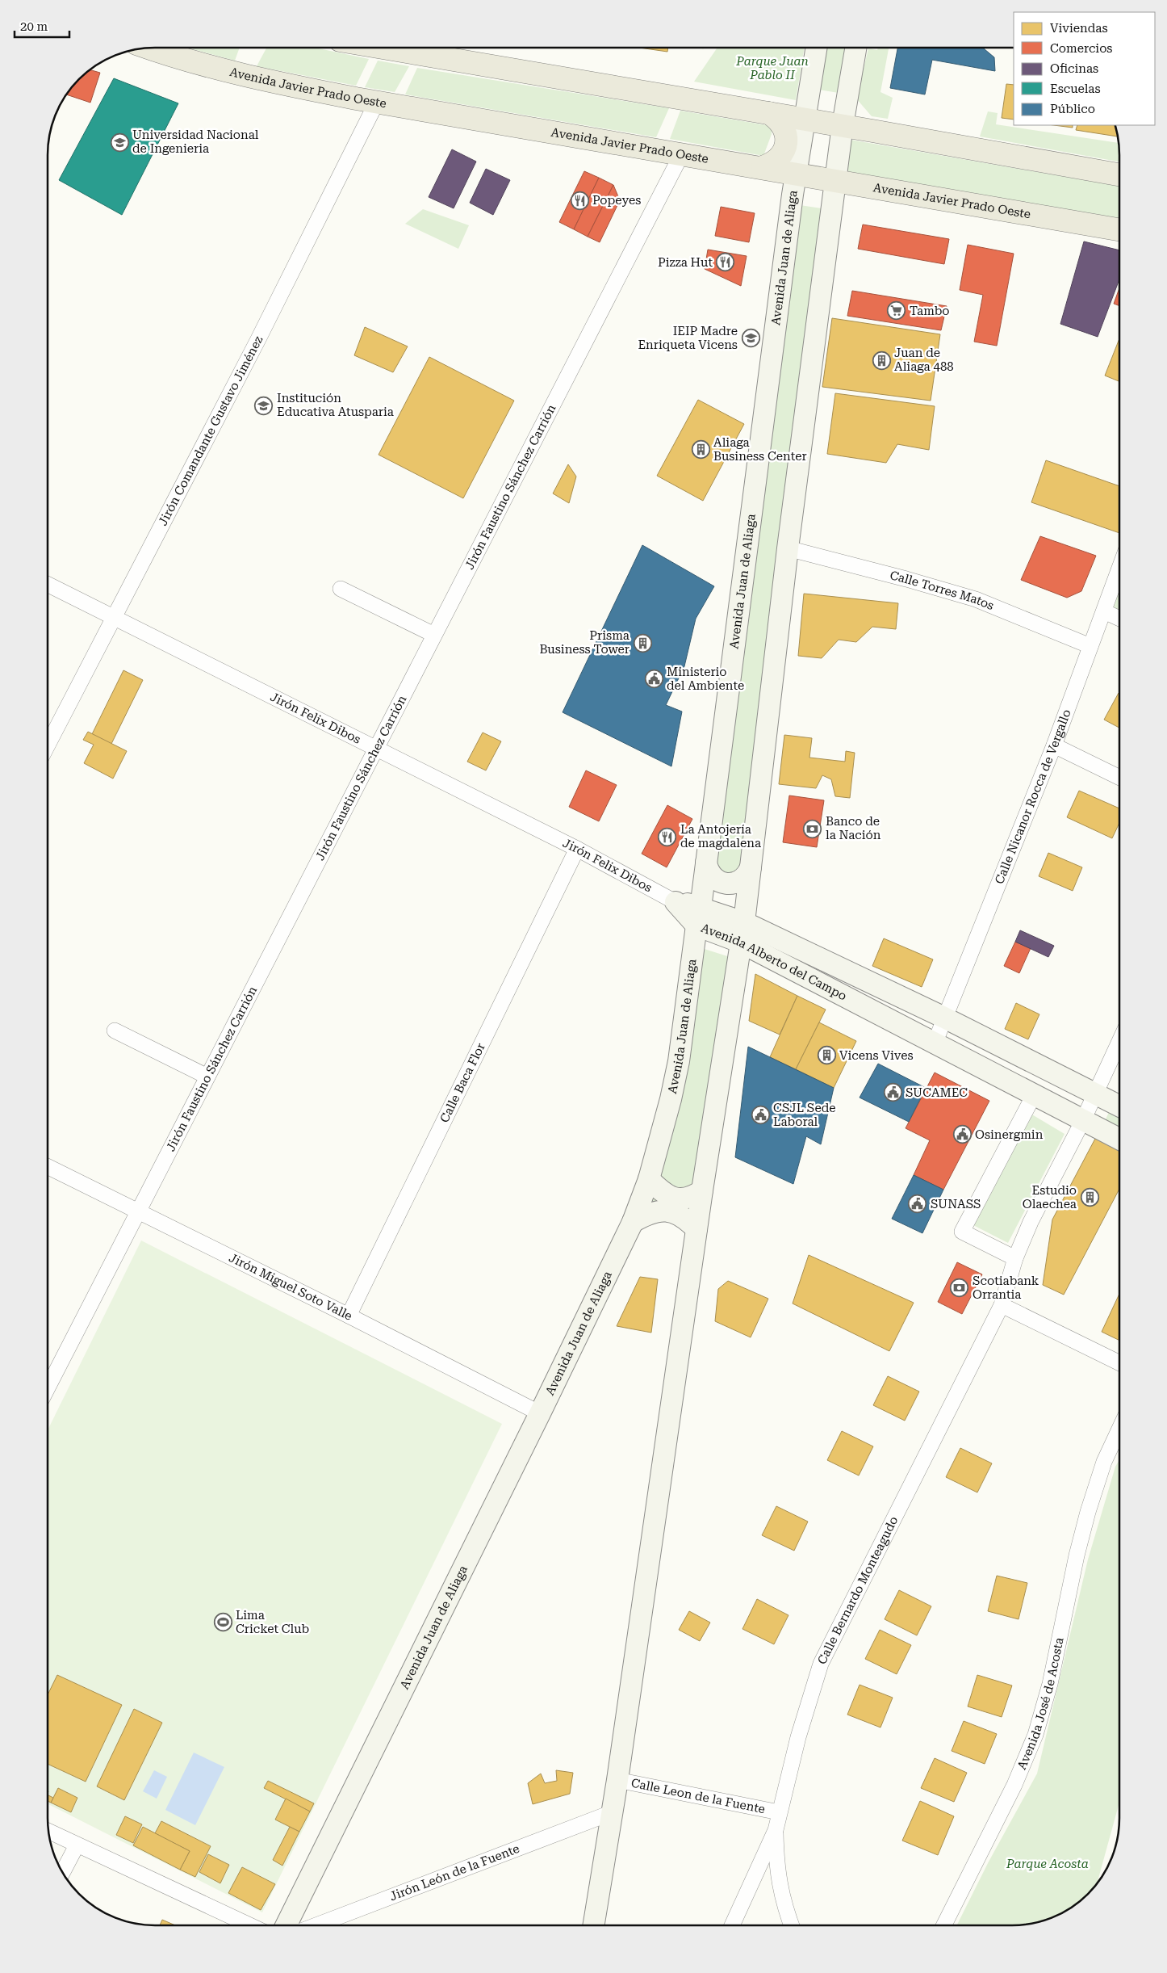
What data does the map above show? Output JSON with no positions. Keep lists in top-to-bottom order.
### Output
{
  "streets": {
    "main road": ["Avenida Javier Prado Oeste", "Avenida Juan de Aliaga", "Avenida Alberto del Campo"],
    "street": [
      "Jirón Comandante Gustavo Jiménez",
      "Jirón Faustino Sánchez Carrión",
      "Calle Torres Matos",
      "Jirón Felix Dibos",
      "Calle Nicanor Rocca de Vergallo",
      "Calle Baca Flor",
      "Jirón Miguel Soto Valle",
      "Calle Bernardo Monteagudo",
      "Avenida José de Acosta",
      "Calle Leon de la Fuente",
      "Jirón León de la Fuente"
    ]
  },
  "crossings": [
    ["Avenida Javier Prado Oeste", "Avenida Juan de Aliaga"],
    ["Avenida Javier Prado Oeste", "Jirón Comandante Gustavo Jiménez"],
    ["Avenida Javier Prado Oeste", "Jirón Faustino Sánchez Carrión"],
    ["Avenida Juan de Aliaga", "Avenida Alberto del Campo"],
    ["Avenida Juan de Aliaga", "Jirón Miguel Soto Valle"],
    ["Jirón Comandante Gustavo Jiménez", "Jirón Felix Dibos"],
    ["Jirón Faustino Sánchez Carrión", "Jirón Felix Dibos"],
    ["Jirón Faustino Sánchez Carrión", "Jirón Miguel Soto Valle"],
    ["Calle Torres Matos", "Calle Nicanor Rocca de Vergallo"],
    ["Jirón Felix Dibos", "Avenida Alberto del Campo"],
    ["Jirón Felix Dibos", "Calle Baca Flor"],
    ["Calle Nicanor Rocca de Vergallo", "Avenida Alberto del Campo"],
    ["Avenida Alberto del Campo", "Calle Bernardo Monteagudo"],
    ["Calle Baca Flor", "Jirón Miguel Soto Valle"],
    ["Calle Bernardo Monteagudo", "Calle Leon de la Fuente"]
  ],
  "parks": ["Parque Juan Pablo II", "Parque Acosta"],
  "places": {
    "school or university": ["Universidad Nacional de Ingenieria", "IEIP Madre Enriqueta Vicens", "Institución Educativa Atusparia"],
    "restaurant": ["Popeyes", "Pizza Hut", "La Antojería de magdalena"],
    "supermarket": ["Tambo"],
    "building": [
      "Juan de Aliaga 488",
      "Aliaga Business Center",
      "Prisma Business Tower",
      "Vicens Vives",
      "Estudio Olaechea"
    ],
    "public building": [
      "Ministerio del Ambiente",
      "SUCAMEC",
      "CSJL Sede Laboral",
      "Osinergmin",
      "SUNASS"
    ],
    "bank": ["Banco de la Nación", "Scotiabank Orrantia"],
    "sports": ["Lima Cricket Club"]
  },
  "legend": [
    "Viviendas",
    "Comercios",
    "Oficinas",
    "Escuelas",
    "Público"
  ],
  "scale_bar": "20 m"
}
